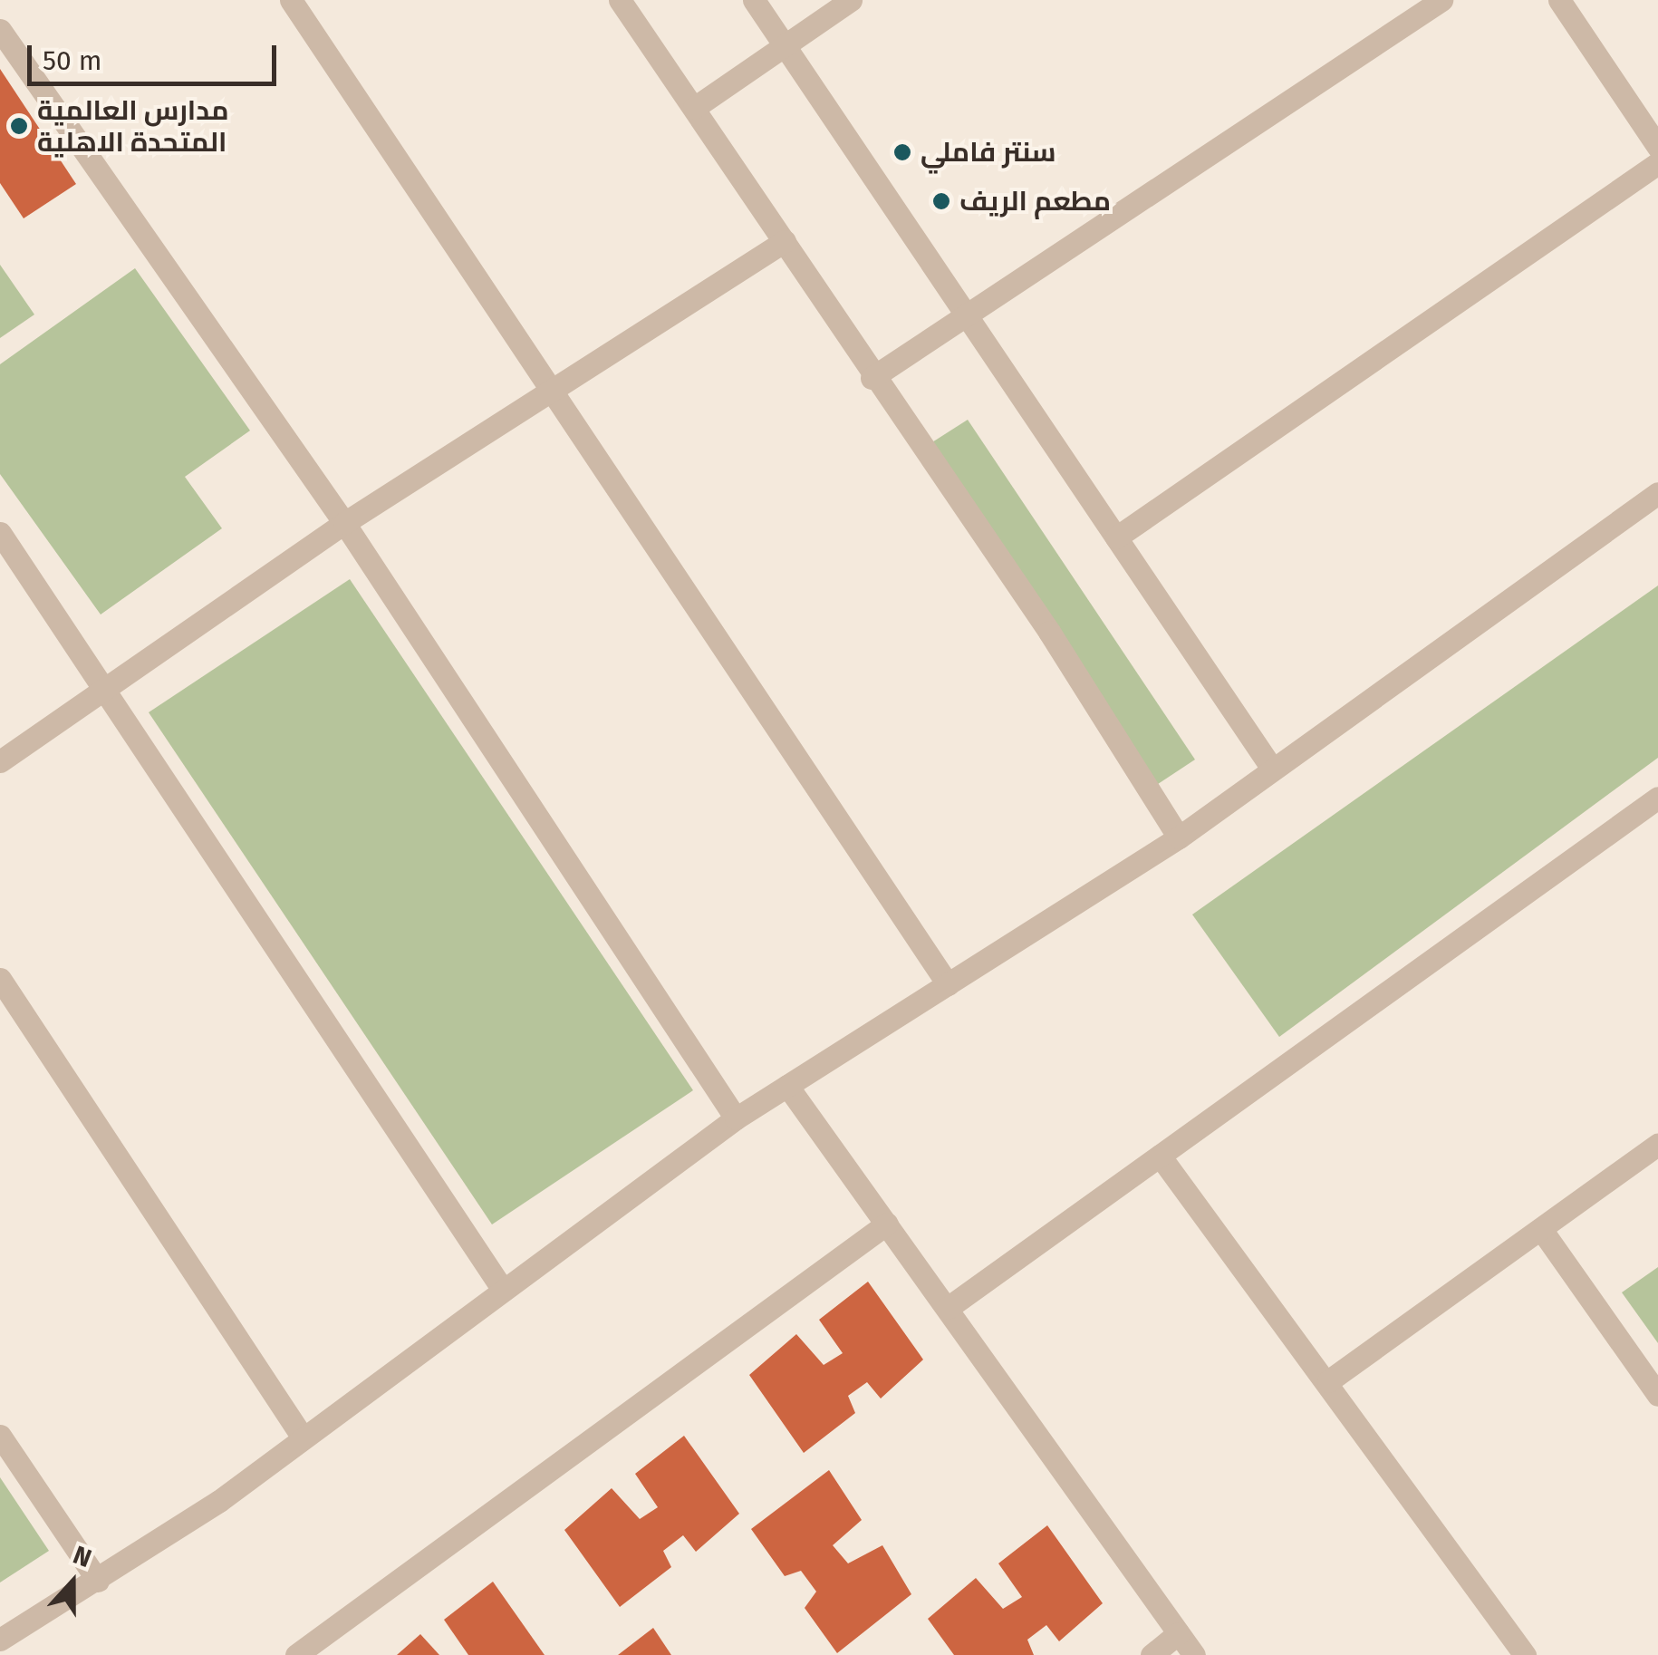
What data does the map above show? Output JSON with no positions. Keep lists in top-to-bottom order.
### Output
{
  "places": ["مدارس العالمية المتحدة الاهلية", "سنتر فاملي", "مطعم الريف"],
  "scale_bar": "50 m",
  "north": "top"
}
